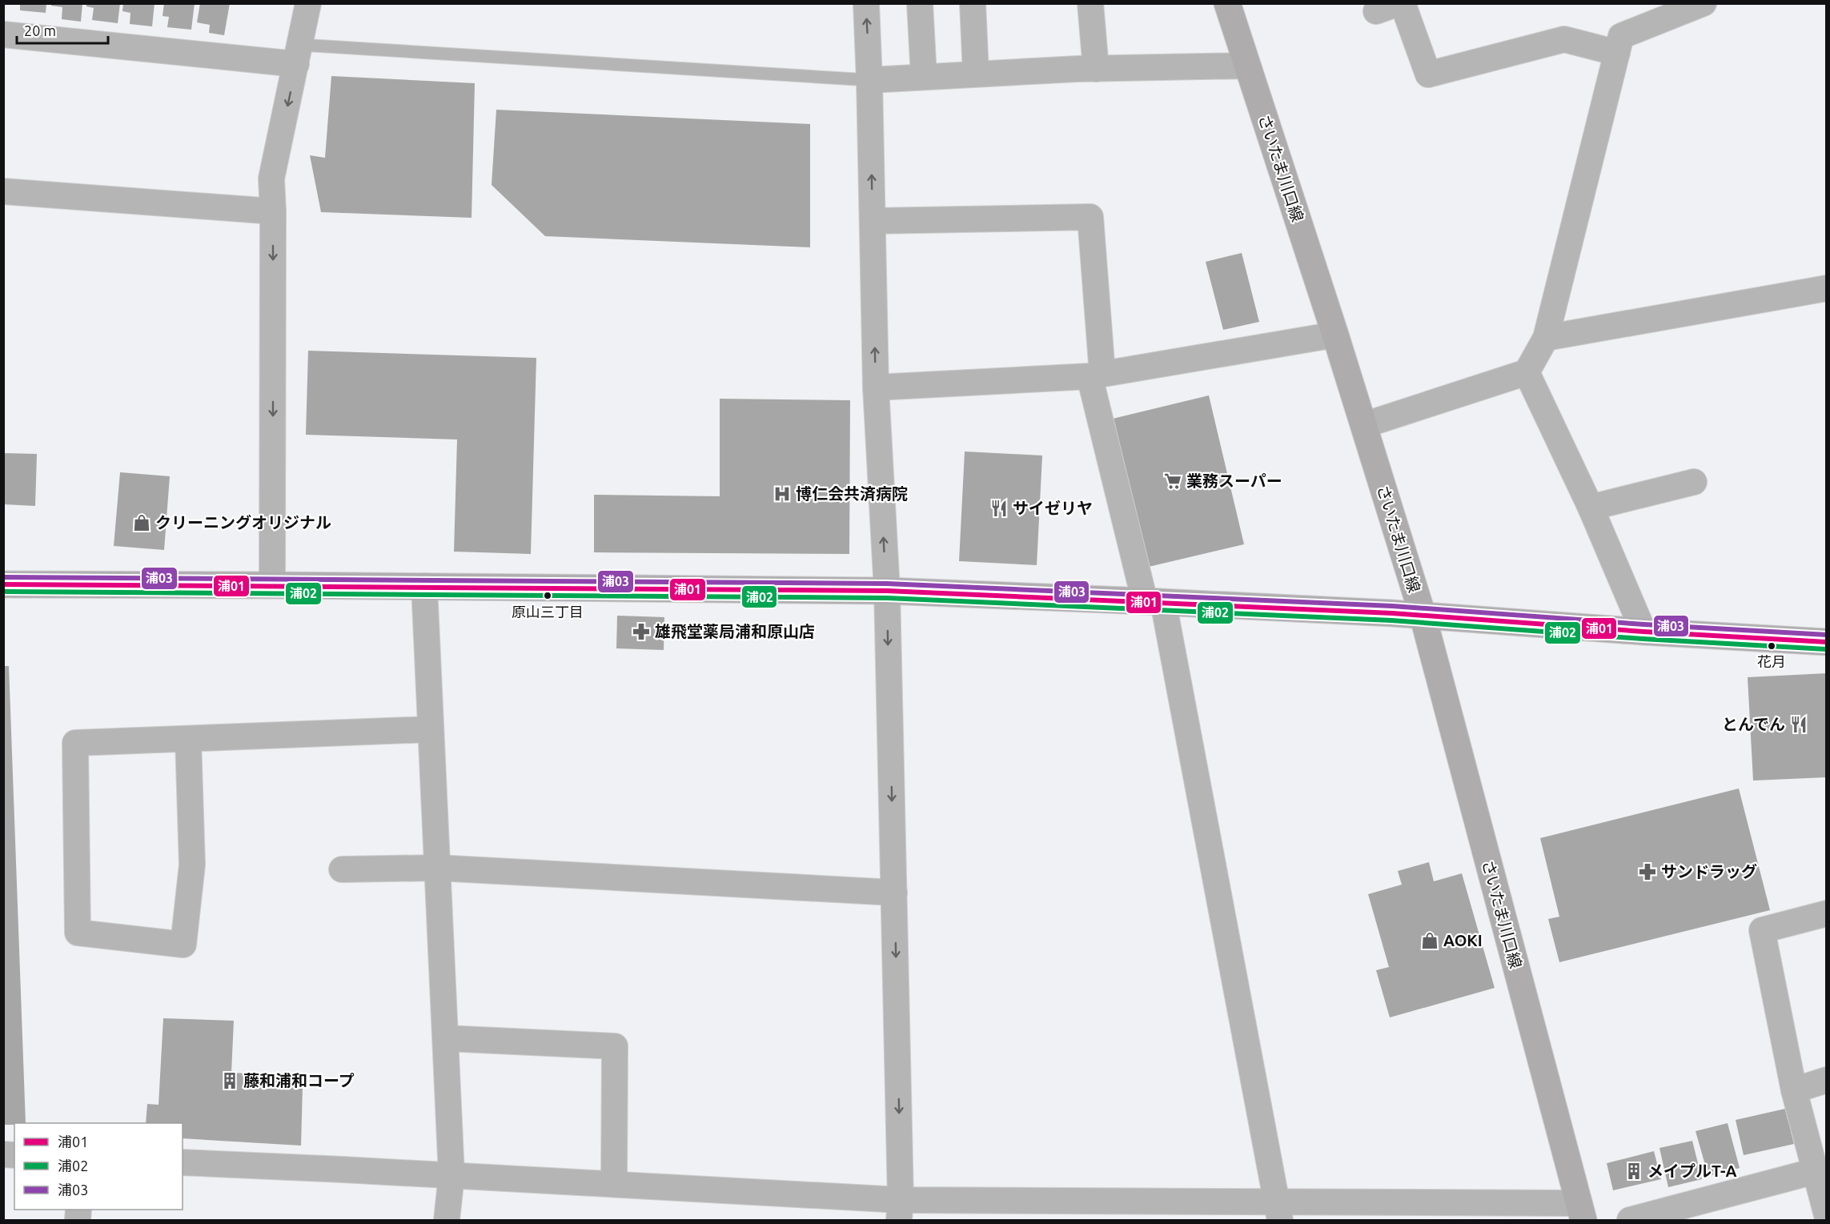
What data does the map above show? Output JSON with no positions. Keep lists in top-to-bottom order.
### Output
{
  "streets": {
    "main road": ["さいたま川口線"]
  },
  "places": {
    "supermarket": ["業務スーパー"],
    "hospital": ["博仁会共済病院"],
    "restaurant": ["サイゼリヤ", "とんでん"],
    "shop": ["クリーニングオリジナル", "AOKI"],
    "other": ["原山三丁目", "花月"],
    "pharmacy": ["雄飛堂薬局浦和原山店", "サンドラッグ"],
    "building": ["藤和浦和コープ", "メイプルT-A"]
  },
  "lines": ["transit line 浦03", "transit line 浦01", "transit line 浦02"],
  "legend": ["浦01", "浦02", "浦03"],
  "scale_bar": "20 m"
}
